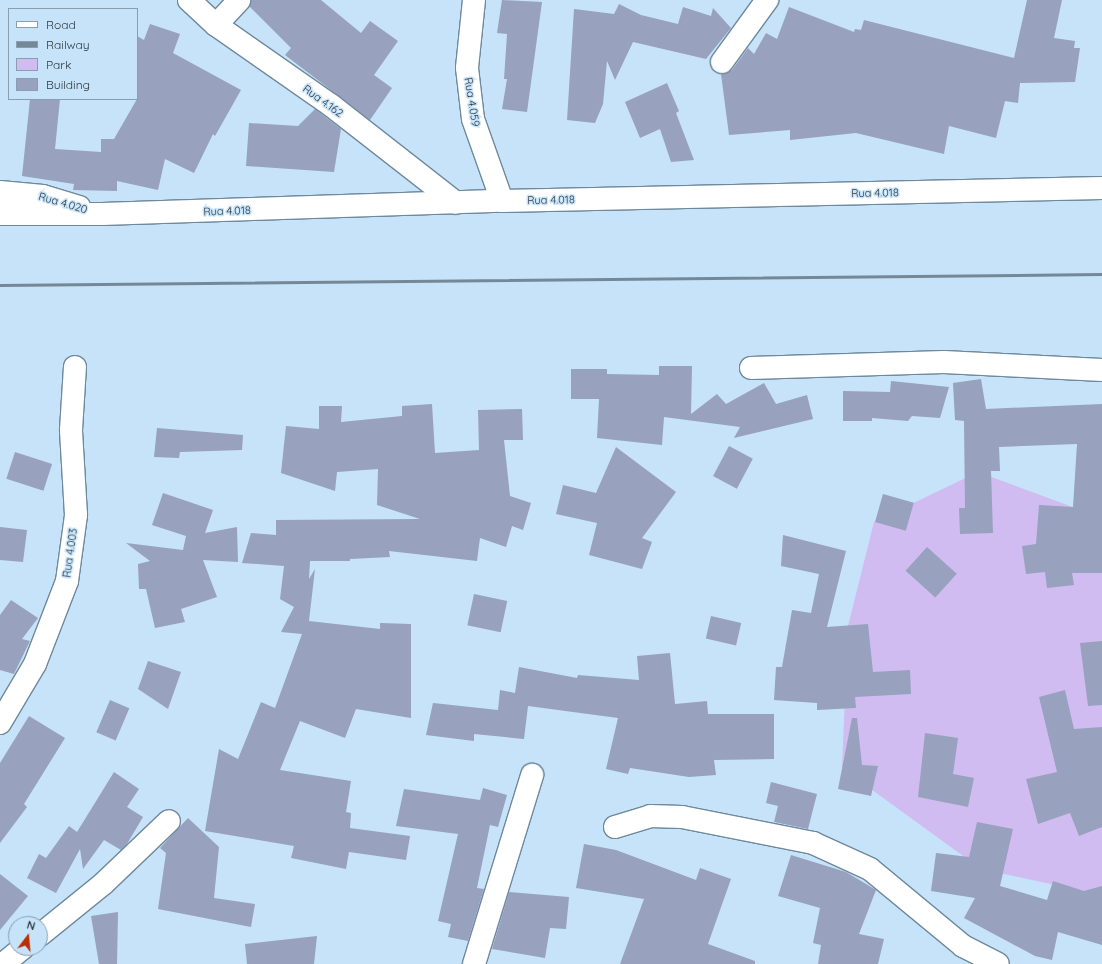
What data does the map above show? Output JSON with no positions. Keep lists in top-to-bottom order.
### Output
{
  "streets": {
    "street": [
      "Rua 4.162",
      "Rua 4.059",
      "Rua 4.018",
      "Rua 4.020",
      "Rua 4.003"
    ]
  },
  "crossings": [
    ["Rua 4.162", "Rua 4.018"],
    ["Rua 4.059", "Rua 4.018"],
    ["Rua 4.018", "Rua 4.020"]
  ],
  "legend": [
    "Road",
    "Railway",
    "Park",
    "Building"
  ],
  "north": "top"
}
